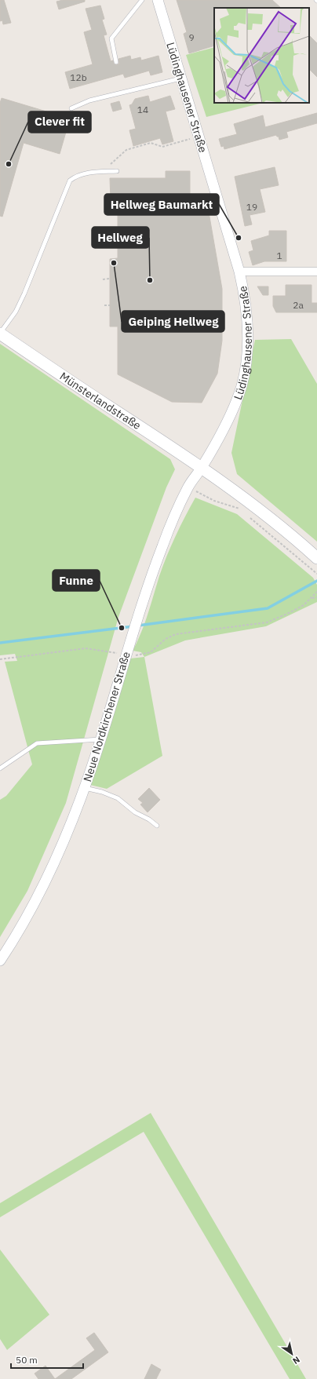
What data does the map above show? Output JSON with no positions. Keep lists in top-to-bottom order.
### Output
{
  "streets": {
    "main road": ["Münsterlandstraße"],
    "street": ["Lüdinghausener Straße", "Neue Nordkirchener Straße"]
  },
  "crossings": [
    ["Lüdinghausener Straße", "Münsterlandstraße"],
    ["Lüdinghausener Straße", "Neue Nordkirchener Straße"],
    ["Münsterlandstraße", "Neue Nordkirchener Straße"]
  ],
  "places": [
    "Clever fit",
    "Hellweg Baumarkt",
    "Geiping Hellweg",
    "Hellweg",
    "Funne"
  ],
  "house_numbers": [
    "9",
    "12b",
    "14",
    "19",
    "1",
    "2a"
  ],
  "scale_bar": "50 m",
  "north": "bottom right"
}
